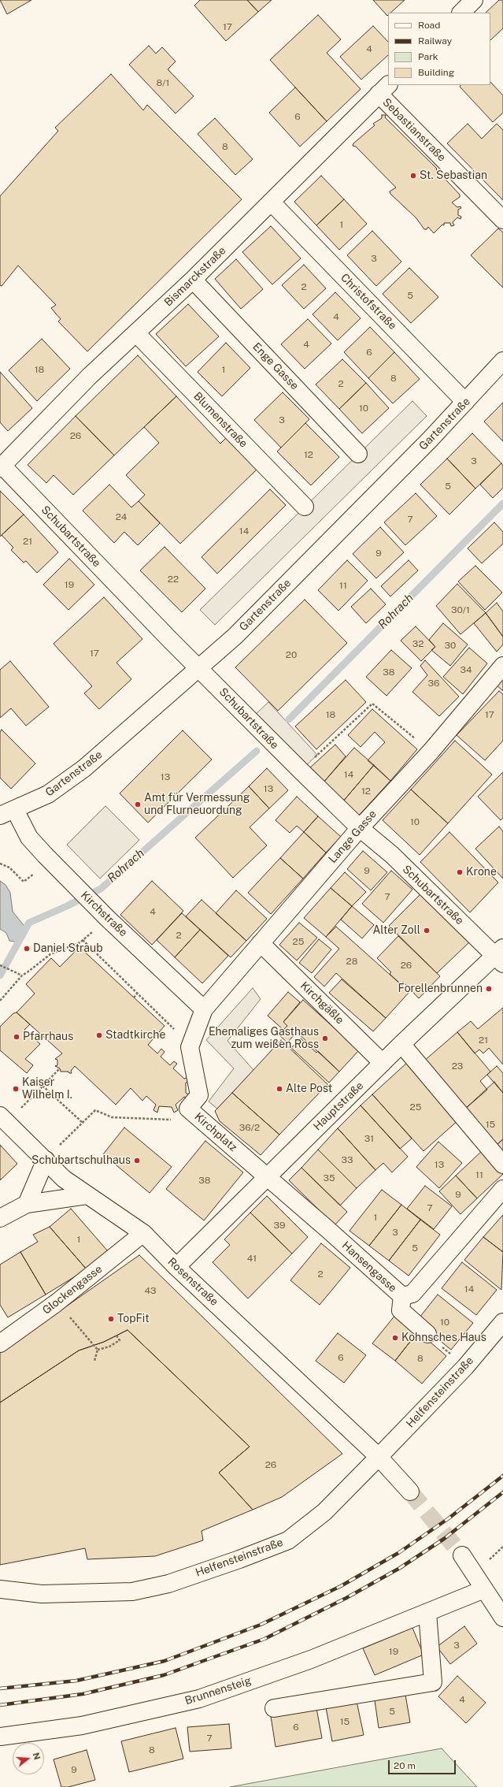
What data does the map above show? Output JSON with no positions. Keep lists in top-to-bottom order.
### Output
{
  "streets": {
    "street": [
      "Sebastianstraße",
      "Bismarckstraße",
      "Christofstraße",
      "Enge Gasse",
      "Blumenstraße",
      "Gartenstraße",
      "Schubartstraße",
      "Lange Gasse",
      "Kirchstraße",
      "Kirchgäßle",
      "Hauptstraße",
      "Kirchplatz",
      "Hansengasse",
      "Rosenstraße",
      "Glockengasse",
      "Helfensteinstraße",
      "Brunnensteig"
    ]
  },
  "crossings": [
    ["Sebastianstraße", "Bismarckstraße"],
    ["Bismarckstraße", "Christofstraße"],
    ["Bismarckstraße", "Enge Gasse"],
    ["Bismarckstraße", "Blumenstraße"],
    ["Bismarckstraße", "Schubartstraße"],
    ["Christofstraße", "Gartenstraße"],
    ["Gartenstraße", "Schubartstraße"],
    ["Gartenstraße", "Kirchstraße"],
    ["Schubartstraße", "Lange Gasse"],
    ["Schubartstraße", "Hauptstraße"],
    ["Lange Gasse", "Kirchstraße"],
    ["Lange Gasse", "Kirchgäßle"],
    ["Kirchgäßle", "Hauptstraße"],
    ["Hauptstraße", "Kirchplatz"],
    ["Hauptstraße", "Hansengasse"],
    ["Hauptstraße", "Rosenstraße"],
    ["Kirchplatz", "Hansengasse"],
    ["Rosenstraße", "Glockengasse"],
    ["Rosenstraße", "Helfensteinstraße"]
  ],
  "water": ["Rohrach"],
  "places": [
    "St. Sebastian",
    "Amt für Vermessung und Flurneuordung",
    "Krone",
    "Alter Zoll",
    "Daniel Straub",
    "Forellenbrunnen",
    "Stadtkirche",
    "Pfarrhaus",
    "Ehemaliges Gasthaus zum weißen Ross",
    "Kaiser Wilhelm I.",
    "Alte Post",
    "Schubartschulhaus",
    "TopFit",
    "Kohnsches Haus"
  ],
  "house_numbers": [
    "17",
    "4",
    "8/1",
    "6",
    "8",
    "1",
    "3",
    "2",
    "5",
    "4",
    "4",
    "6",
    "18",
    "1",
    "8",
    "2",
    "10",
    "3",
    "26",
    "12",
    "3",
    "5",
    "24",
    "7",
    "14",
    "21",
    "9",
    "22",
    "19",
    "11",
    "30/1",
    "32",
    "30",
    "17",
    "20",
    "34",
    "38",
    "36",
    "18",
    "17",
    "14",
    "13",
    "13",
    "12",
    "10",
    "9",
    "7",
    "4",
    "2",
    "25",
    "28",
    "26",
    "21",
    "23",
    "25",
    "15",
    "36/2",
    "31",
    "33",
    "13",
    "11",
    "35",
    "38",
    "9",
    "7",
    "1",
    "39",
    "3",
    "1",
    "5",
    "41",
    "2",
    "14",
    "43",
    "10",
    "6",
    "8",
    "26",
    "3",
    "19",
    "4",
    "5",
    "15",
    "6",
    "7",
    "8",
    "9"
  ],
  "legend": [
    "Road",
    "Railway",
    "Park",
    "Building"
  ],
  "scale_bar": "20 m",
  "north": "right"
}
